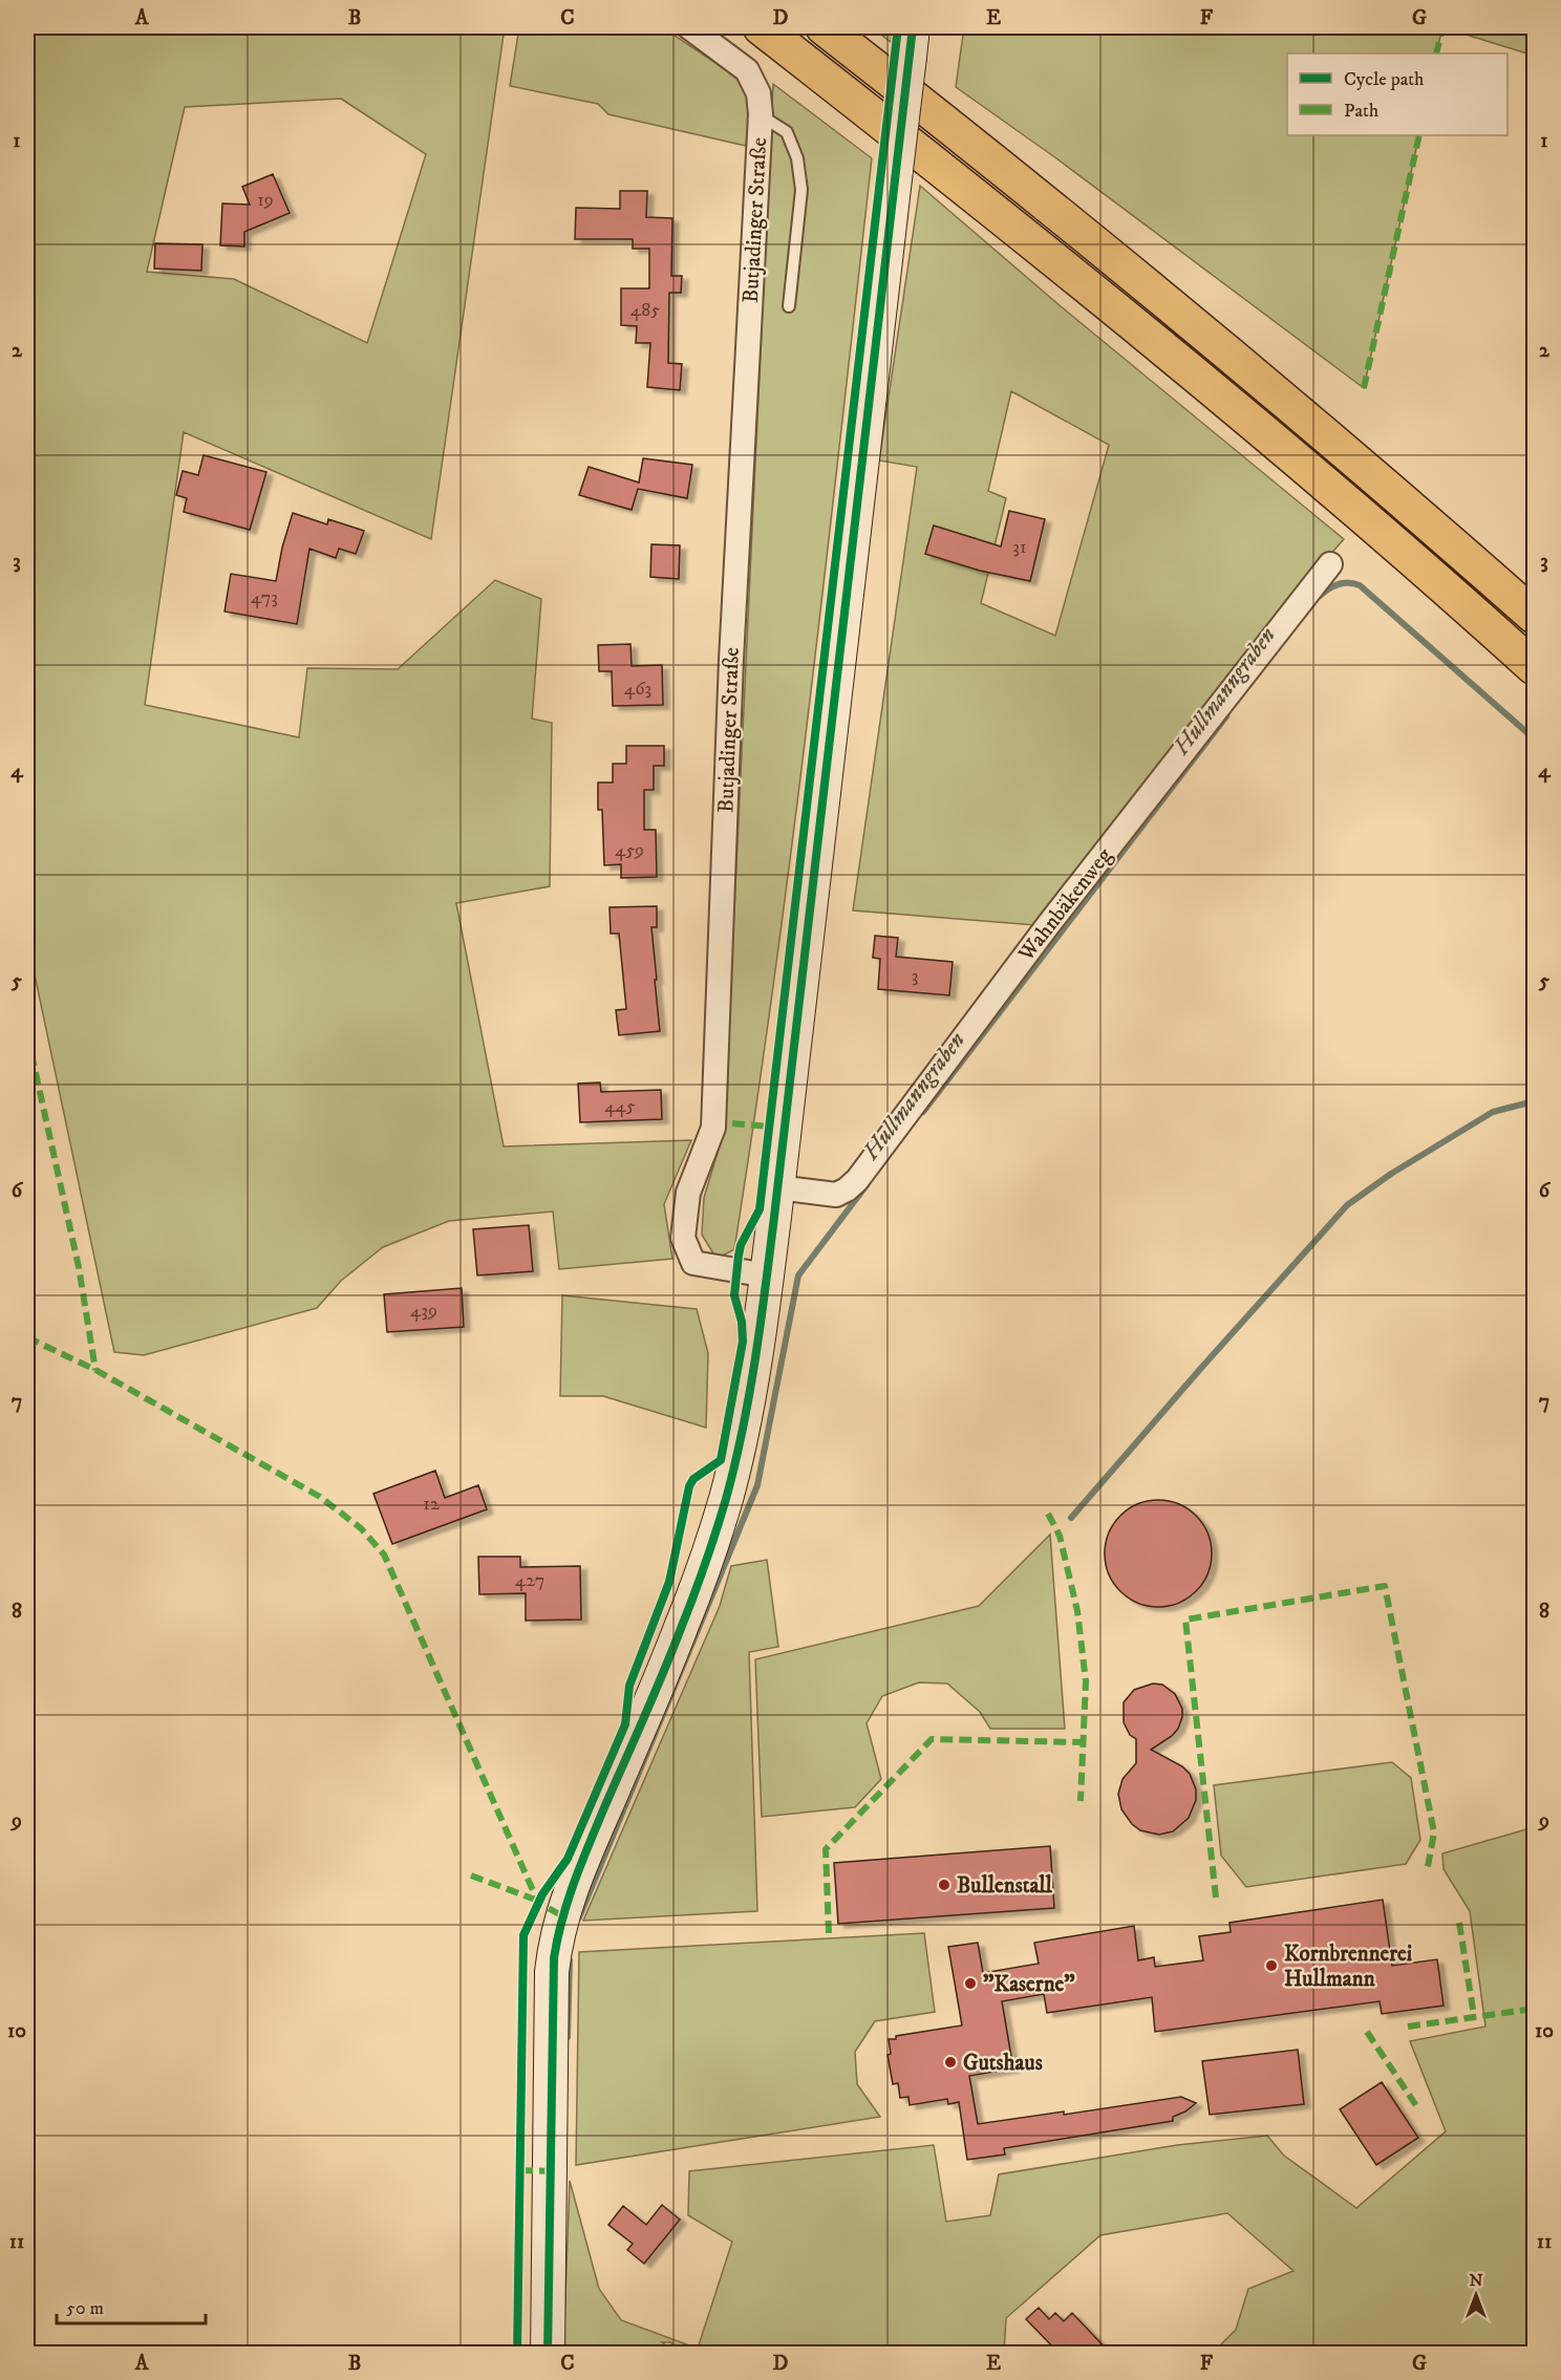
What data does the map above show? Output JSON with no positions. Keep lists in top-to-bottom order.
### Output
{
  "streets": {
    "street": ["Butjadinger Straße", "Wahnbäkenweg"]
  },
  "water": ["Hullmanngraben"],
  "places": [
    "Bullenstall",
    "Kornbrennerei Hullmann",
    "\"Kaserne\"",
    "Gutshaus"
  ],
  "house_numbers": [
    "19",
    "485",
    "31",
    "473",
    "463",
    "459",
    "3",
    "445",
    "439",
    "12",
    "427"
  ],
  "legend": ["Cycle path", "Path"],
  "scale_bar": "50 m",
  "north": "top",
  "grid": {
    "columns": [
      "A",
      "B",
      "C",
      "D",
      "E",
      "F",
      "G"
    ],
    "rows": [
      "1",
      "2",
      "3",
      "4",
      "5",
      "6",
      "7",
      "8",
      "9",
      "10",
      "11"
    ]
  }
}
